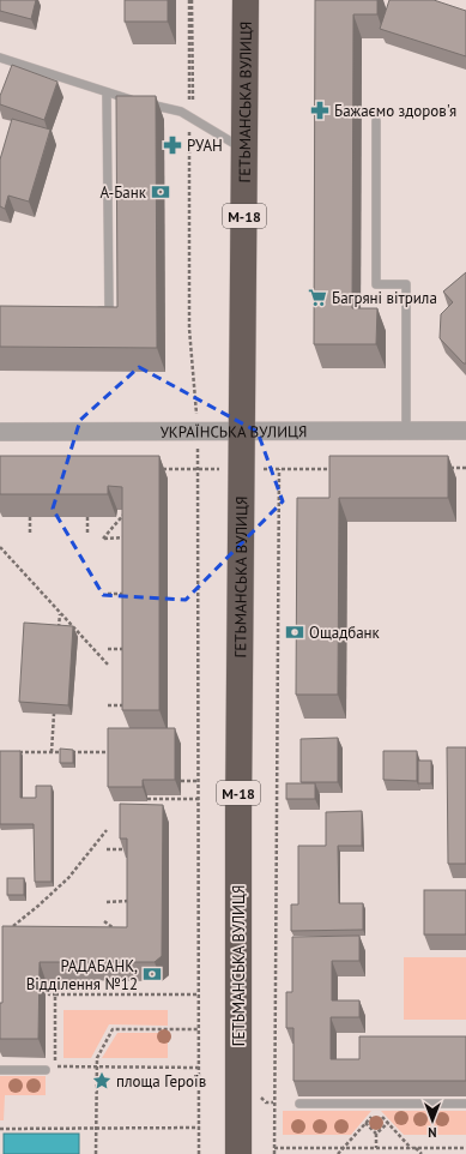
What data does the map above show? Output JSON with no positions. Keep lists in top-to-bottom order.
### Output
{
  "streets": {
    "highway": ["ГЕТЬМАНСЬКА ВУЛИЦЯ", "М-18"],
    "street": ["УКРАЇНСЬКА ВУЛИЦЯ"]
  },
  "crossings": [
    ["ГЕТЬМАНСЬКА ВУЛИЦЯ", "УКРАЇНСЬКА ВУЛИЦЯ"]
  ],
  "places": {
    "pharmacy": ["Бажаємо здоров'я", "РУАН"],
    "bank": ["А-Банк", "Ощадбанк", "РАДАБАНК, Відділення №12"],
    "supermarket": ["Багряні вітрила"],
    "place": ["площа Героїв"]
  },
  "north": "bottom"
}
